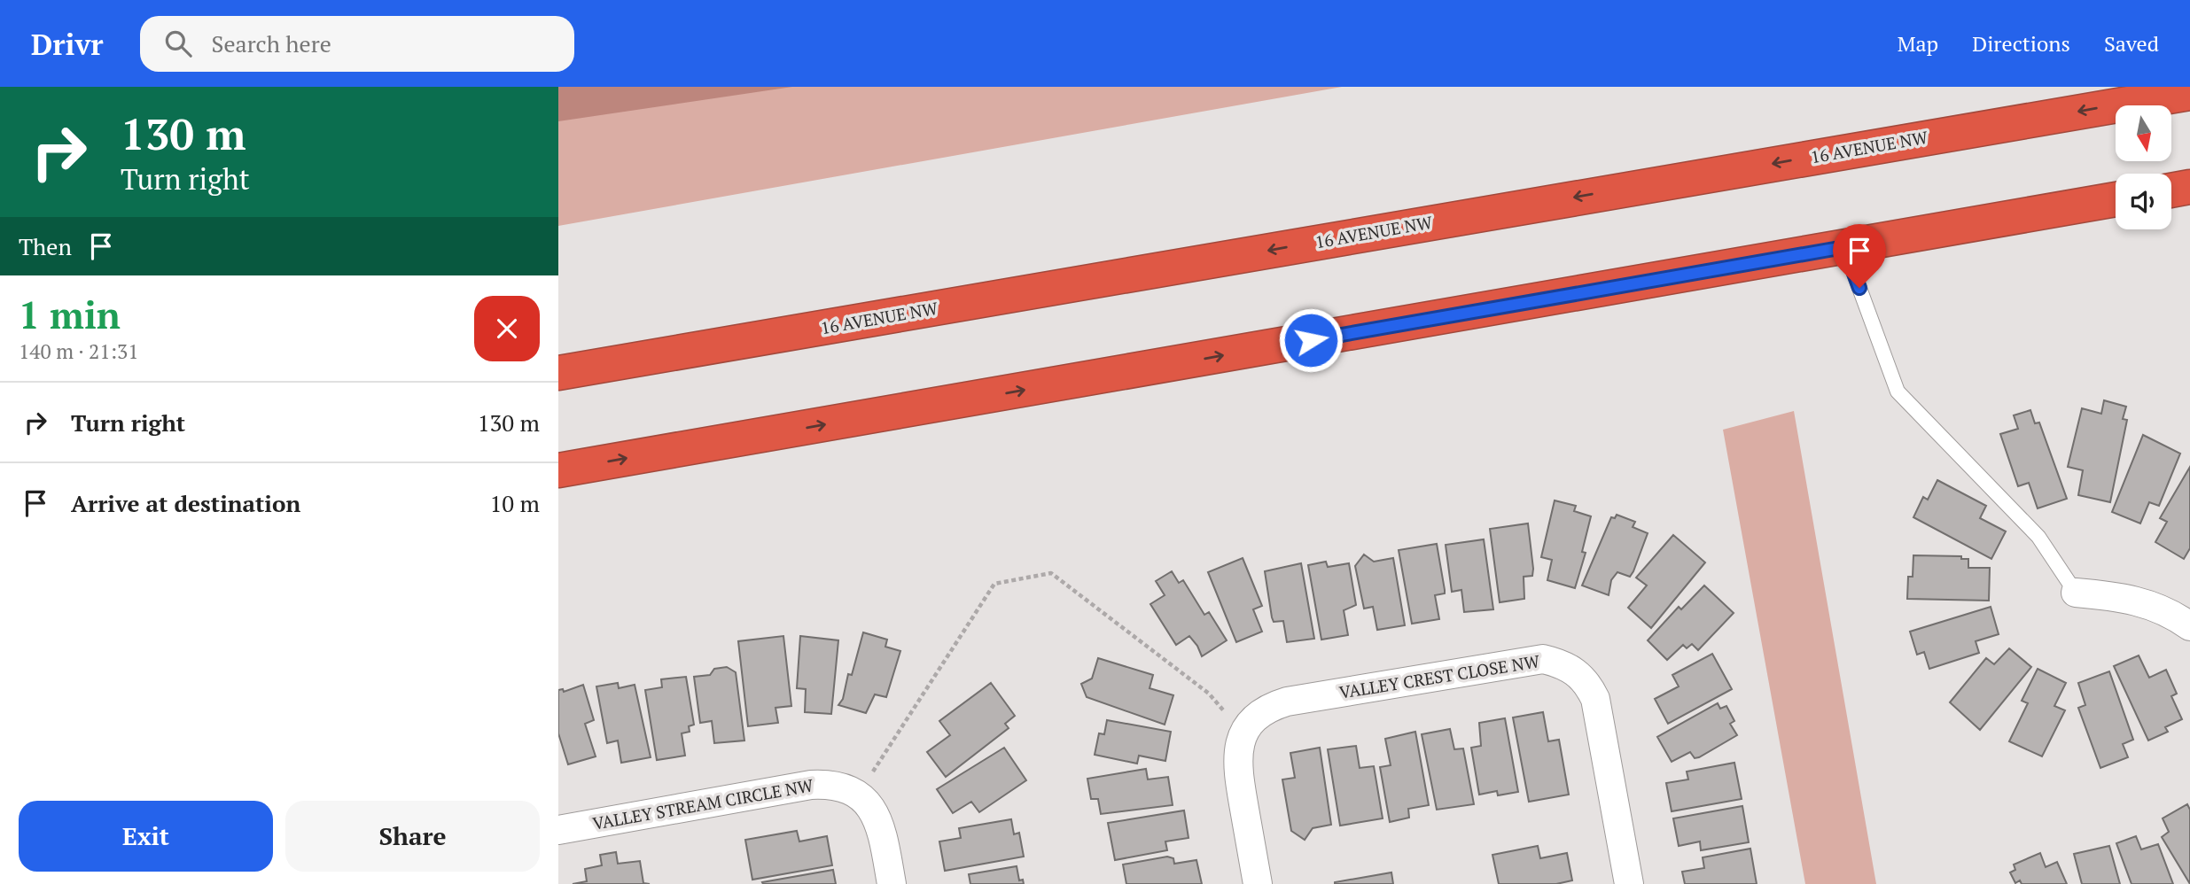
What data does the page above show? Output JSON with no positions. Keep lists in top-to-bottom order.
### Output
{
  "streets": {
    "highway": ["16 AVENUE NW"],
    "street": ["VALLEY CREST CLOSE NW", "VALLEY STREAM CIRCLE NW"]
  },
  "north": "bottom",
  "page": {
    "header": "Drivr",
    "search": "Search here",
    "nav": ["Map", "Directions", "Saved"],
    "turn": ["130 m", "Turn right"],
    "then": "Then",
    "heading": ["1 min", "140 m · 21:31"],
    "list": [
      {
        "name": "Turn right",
        "value": "130 m"
      },
      {
        "name": "Arrive at destination",
        "value": "10 m"
      }
    ],
    "buttons": ["Exit", "Share"]
  }
}
